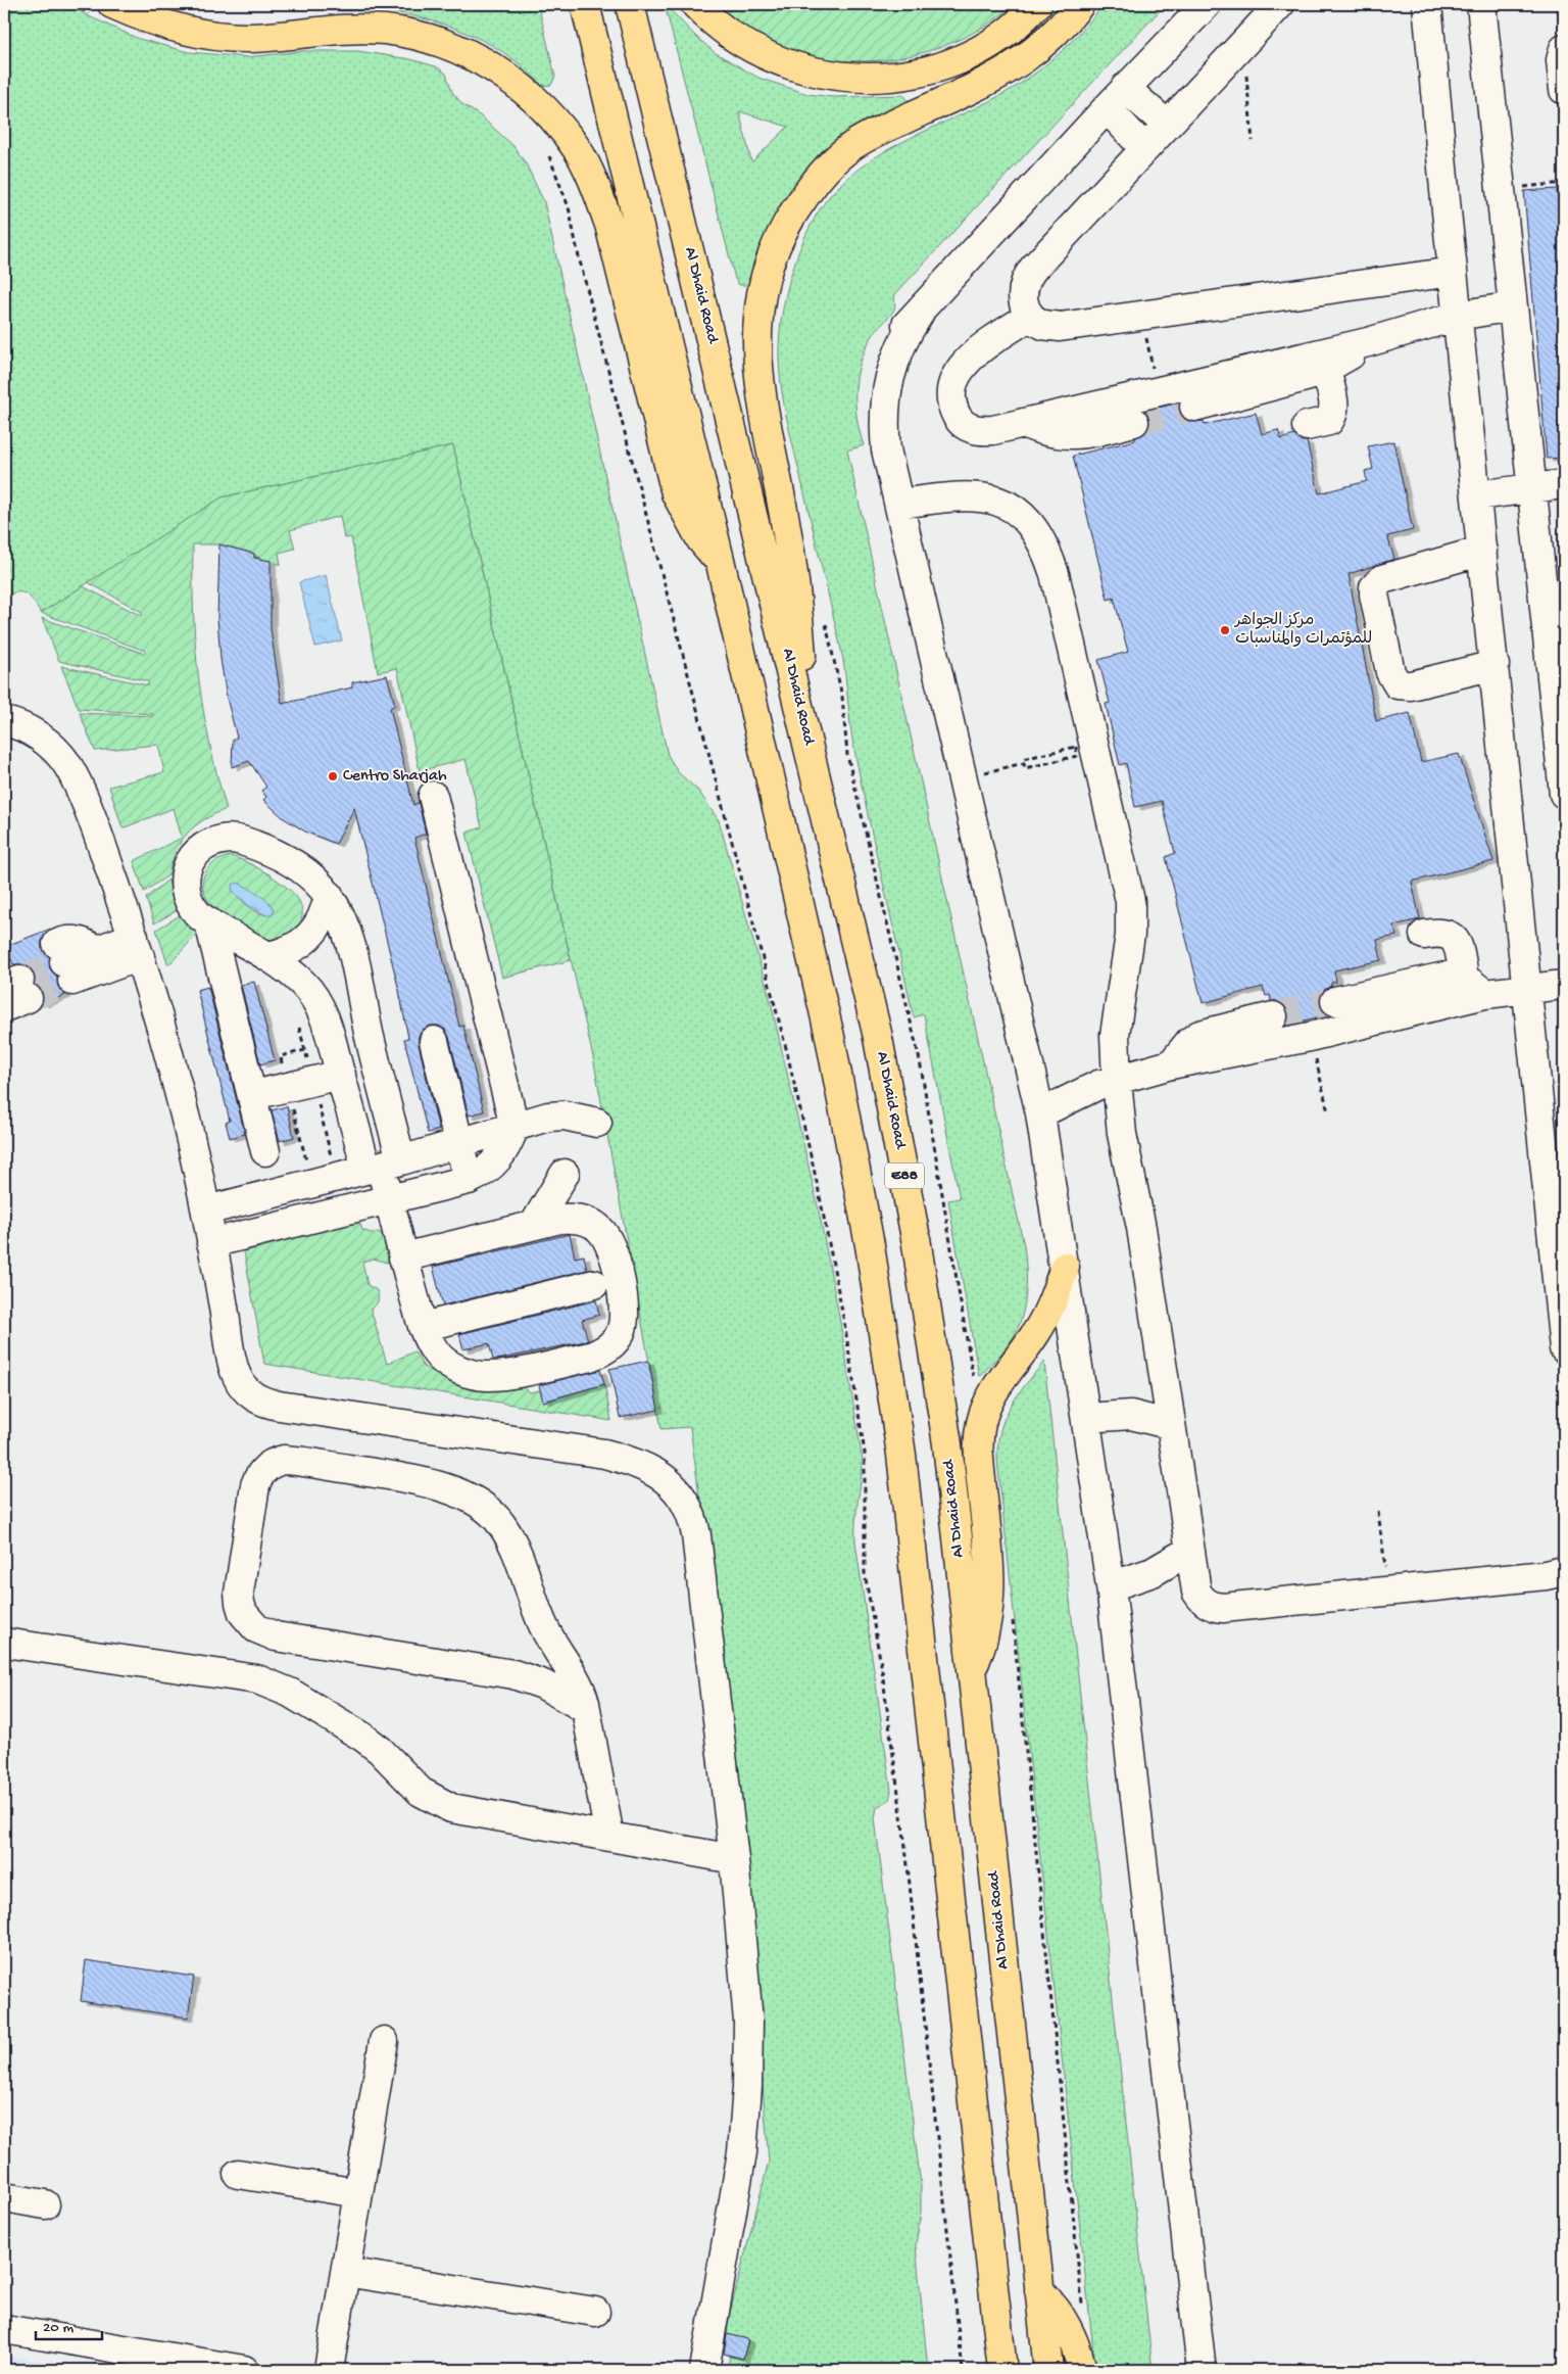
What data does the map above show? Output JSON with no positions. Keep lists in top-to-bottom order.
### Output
{
  "streets": {
    "highway": ["Al Dhaid Road", "E88"]
  },
  "places": ["مركز الجواهر للمؤتمرات والمناسبات", "Centro Sharjah"],
  "scale_bar": "20 m"
}
